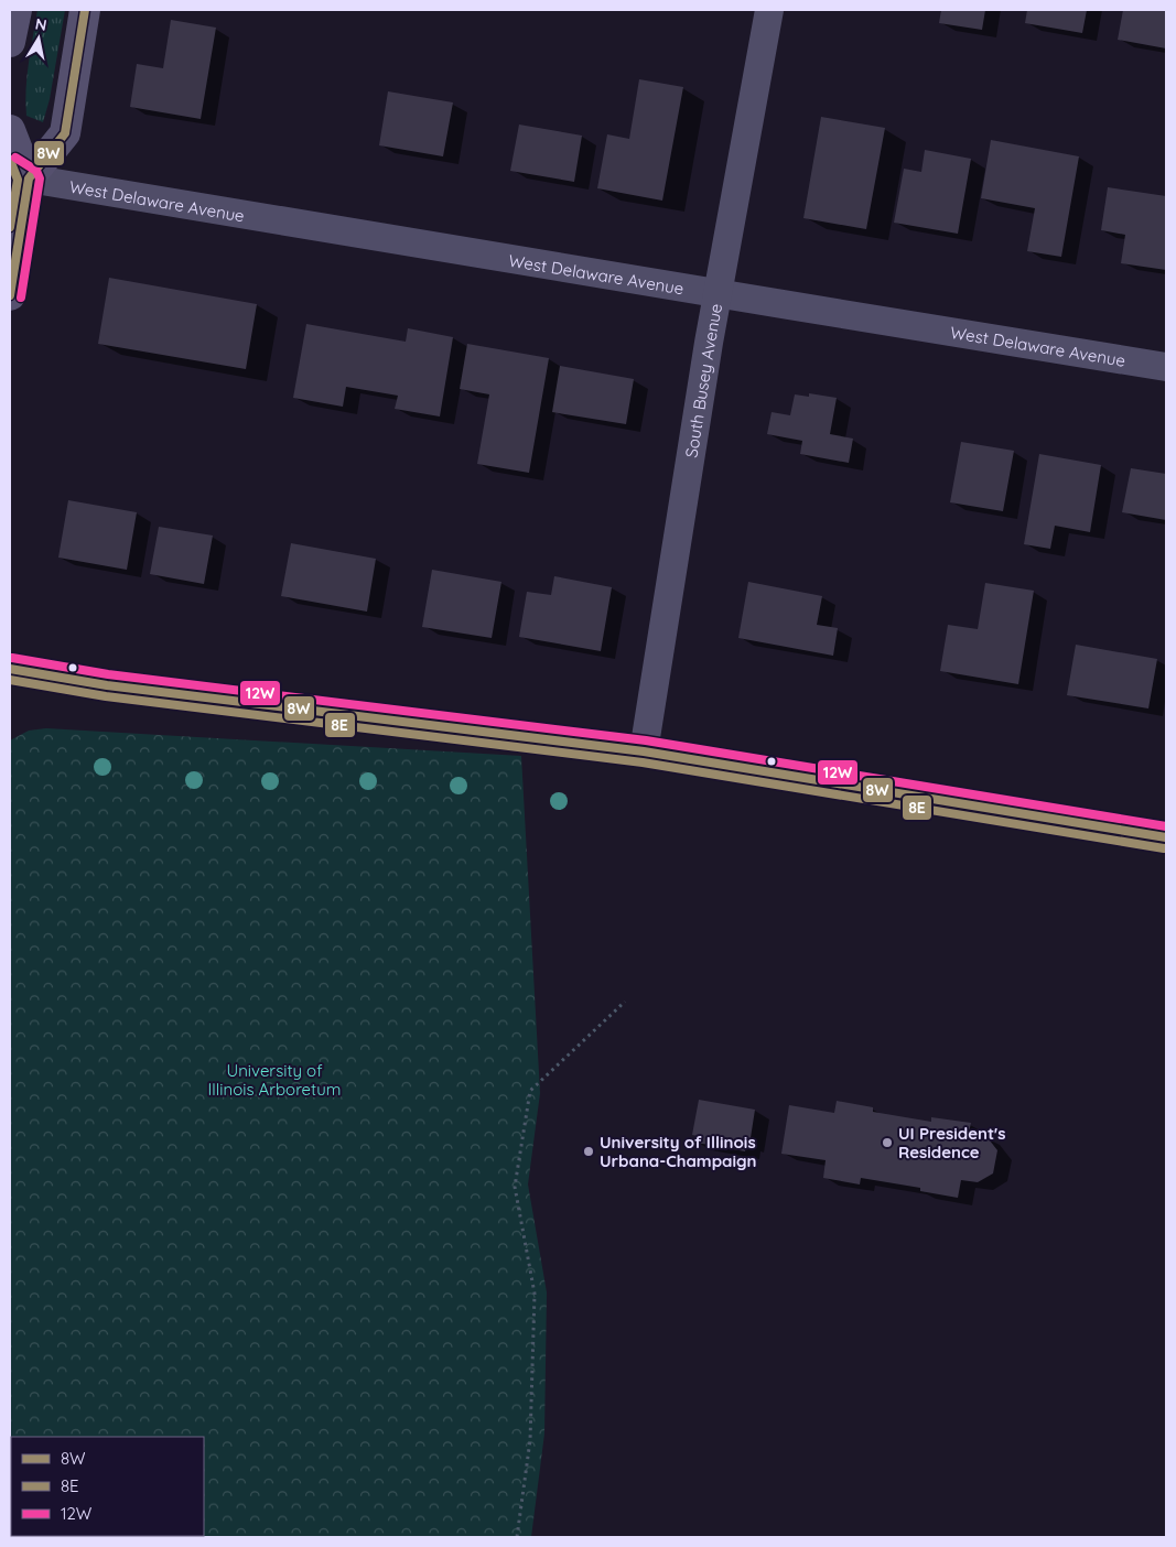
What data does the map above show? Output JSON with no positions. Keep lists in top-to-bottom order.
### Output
{
  "streets": {
    "street": ["West Delaware Avenue", "South Busey Avenue"]
  },
  "crossings": [
    ["West Delaware Avenue", "South Busey Avenue"]
  ],
  "parks": ["University of Illinois Arboretum"],
  "places": ["UI President's Residence", "University of Illinois Urbana-Champaign"],
  "lines": ["transit line 8W", "transit line 12W", "transit line 8E"],
  "legend": ["8W", "8E", "12W"],
  "north": "top"
}
